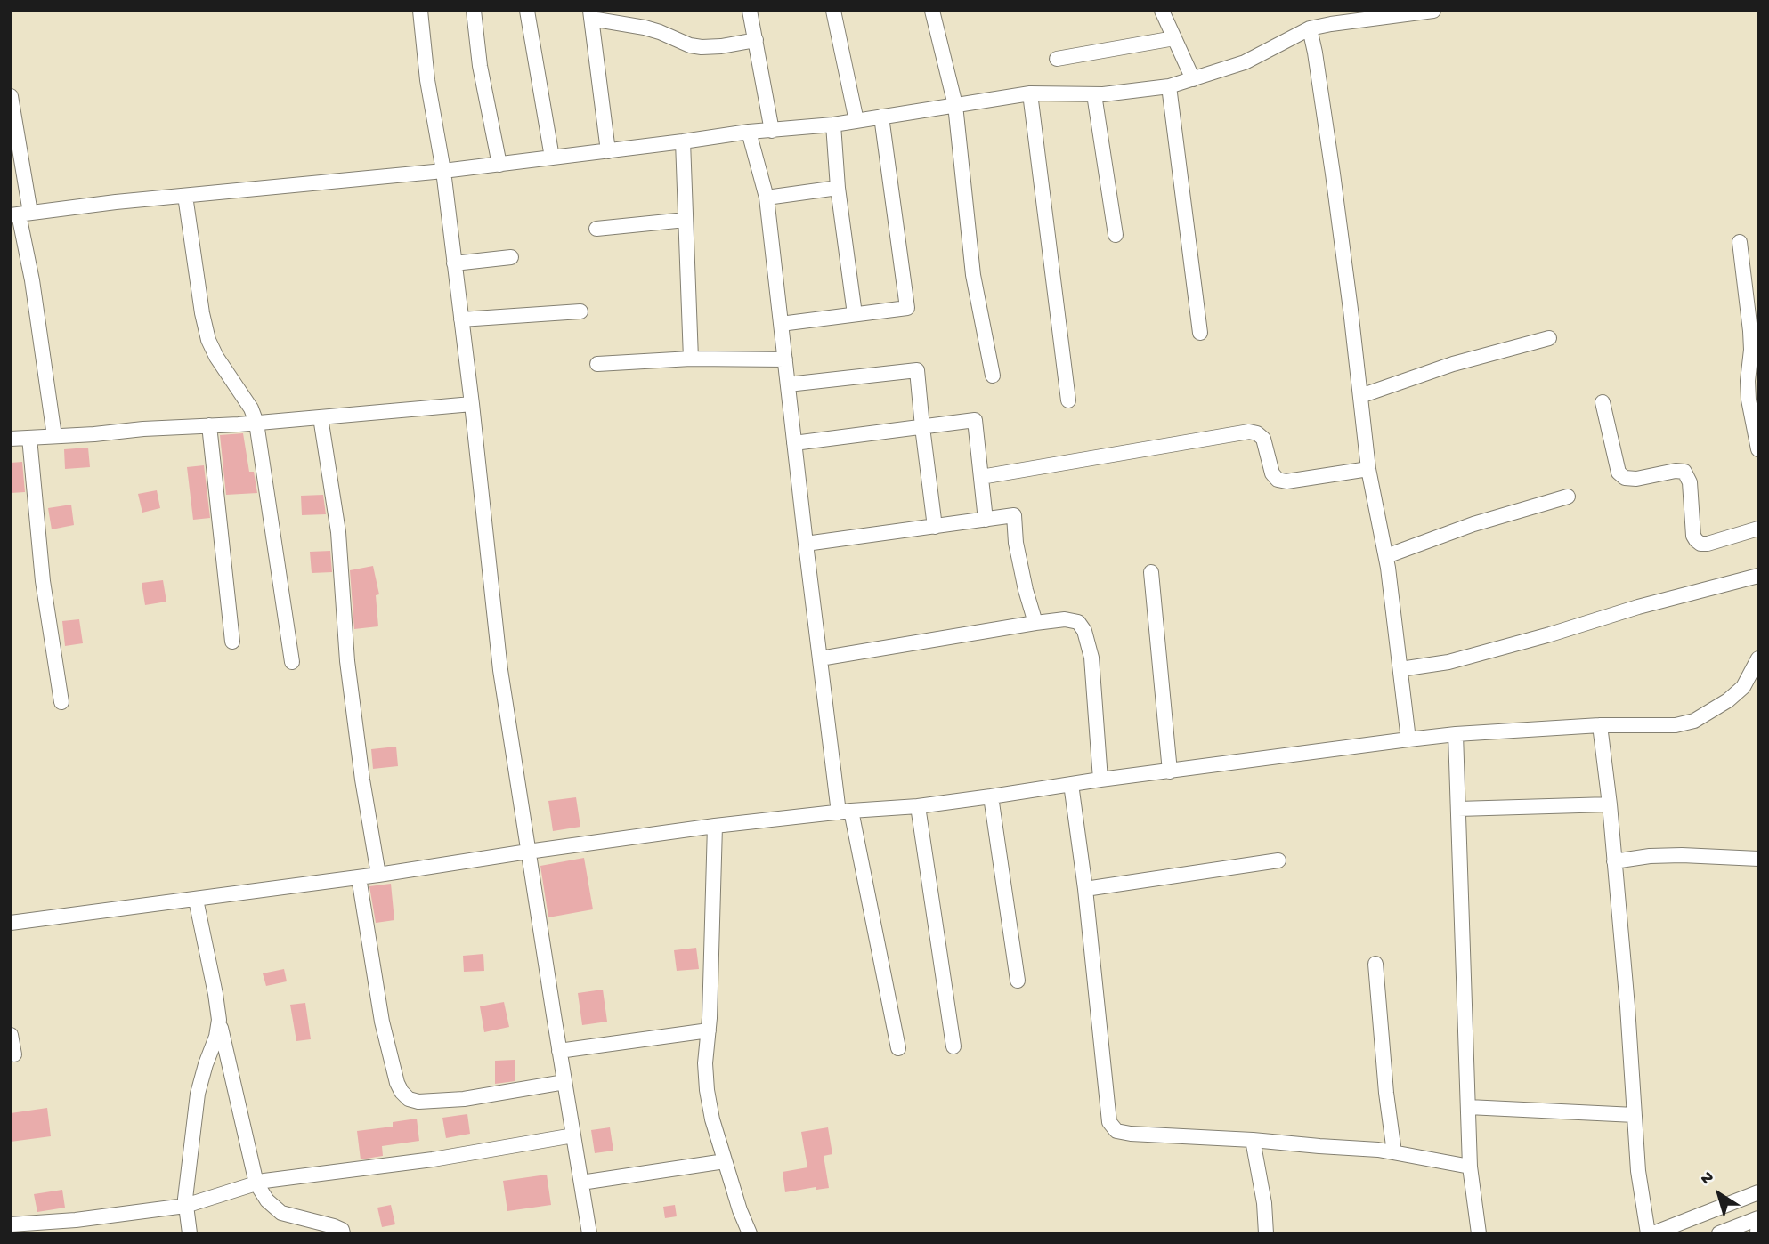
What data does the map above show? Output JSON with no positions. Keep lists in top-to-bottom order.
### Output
{
  "north": "top left"
}
